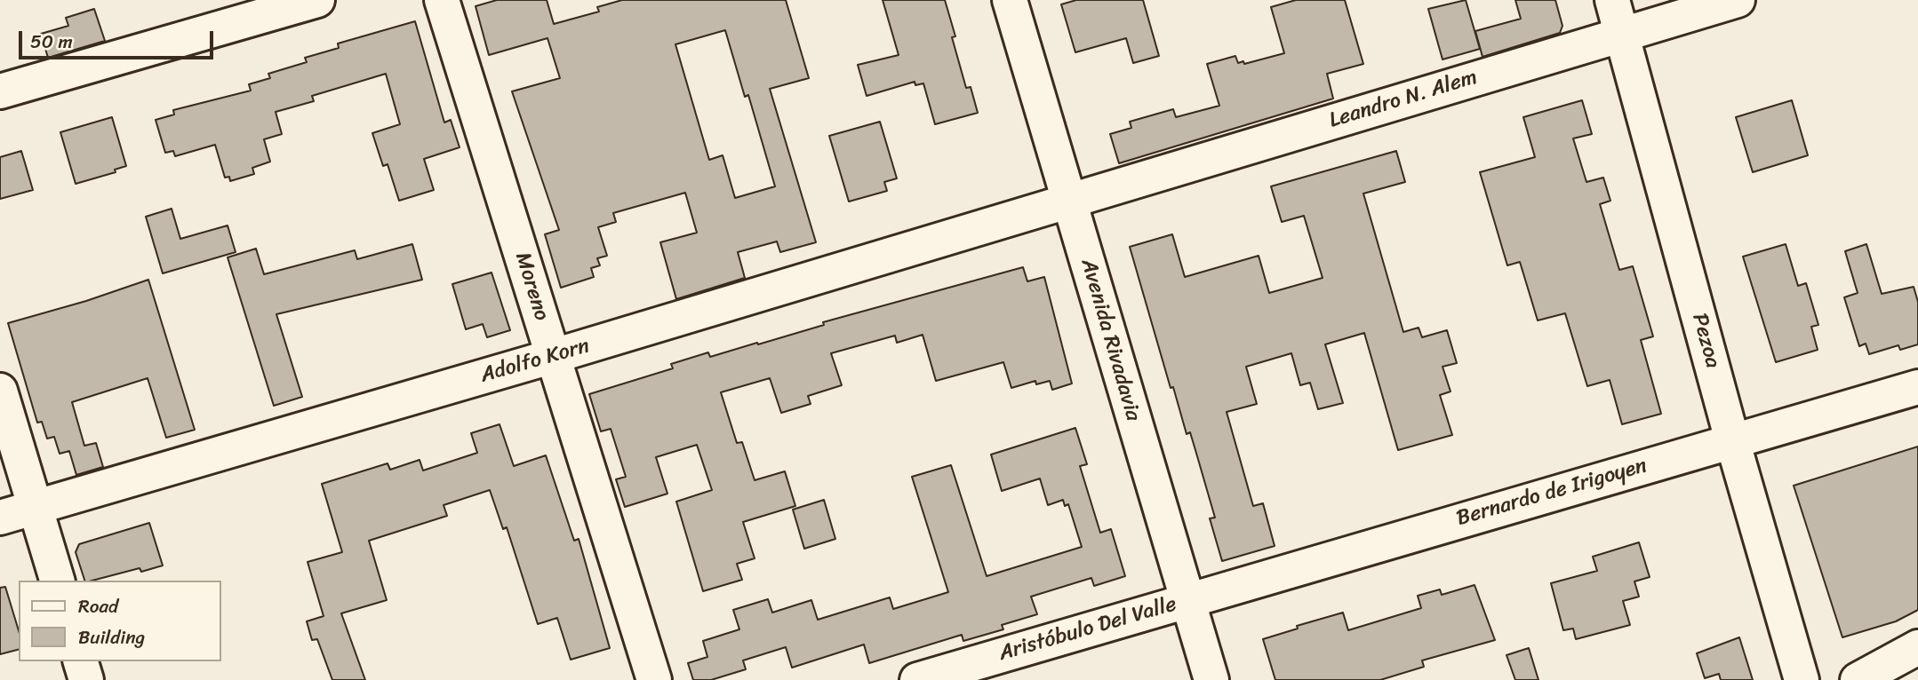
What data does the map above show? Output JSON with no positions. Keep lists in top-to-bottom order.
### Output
{
  "streets": {
    "street": [
      "Leandro N. Alem",
      "Moreno",
      "Avenida Rivadavia",
      "Pezoa",
      "Adolfo Korn",
      "Bernardo de Irigoyen",
      "Aristóbulo Del Valle"
    ]
  },
  "crossings": [
    ["Leandro N. Alem", "Avenida Rivadavia"],
    ["Leandro N. Alem", "Pezoa"],
    ["Leandro N. Alem", "Adolfo Korn"],
    ["Moreno", "Adolfo Korn"],
    ["Avenida Rivadavia", "Adolfo Korn"],
    ["Avenida Rivadavia", "Bernardo de Irigoyen"],
    ["Avenida Rivadavia", "Aristóbulo Del Valle"],
    ["Pezoa", "Bernardo de Irigoyen"],
    ["Bernardo de Irigoyen", "Aristóbulo Del Valle"]
  ],
  "legend": ["Road", "Building"],
  "scale_bar": "50 m"
}
